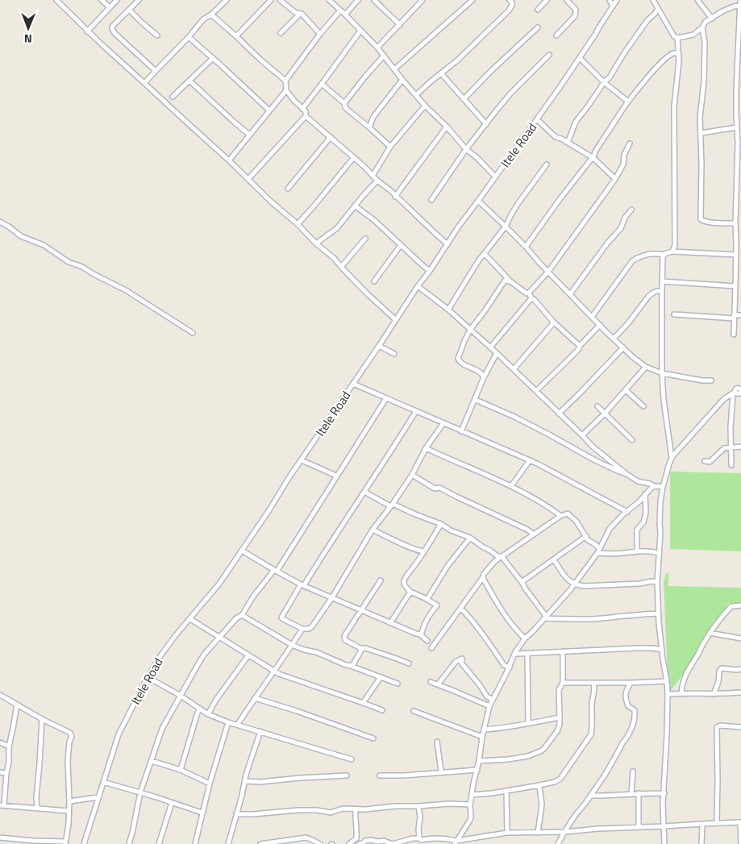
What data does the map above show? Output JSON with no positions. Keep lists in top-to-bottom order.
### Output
{
  "streets": {
    "street": ["Itele Road"]
  },
  "north": "bottom"
}
